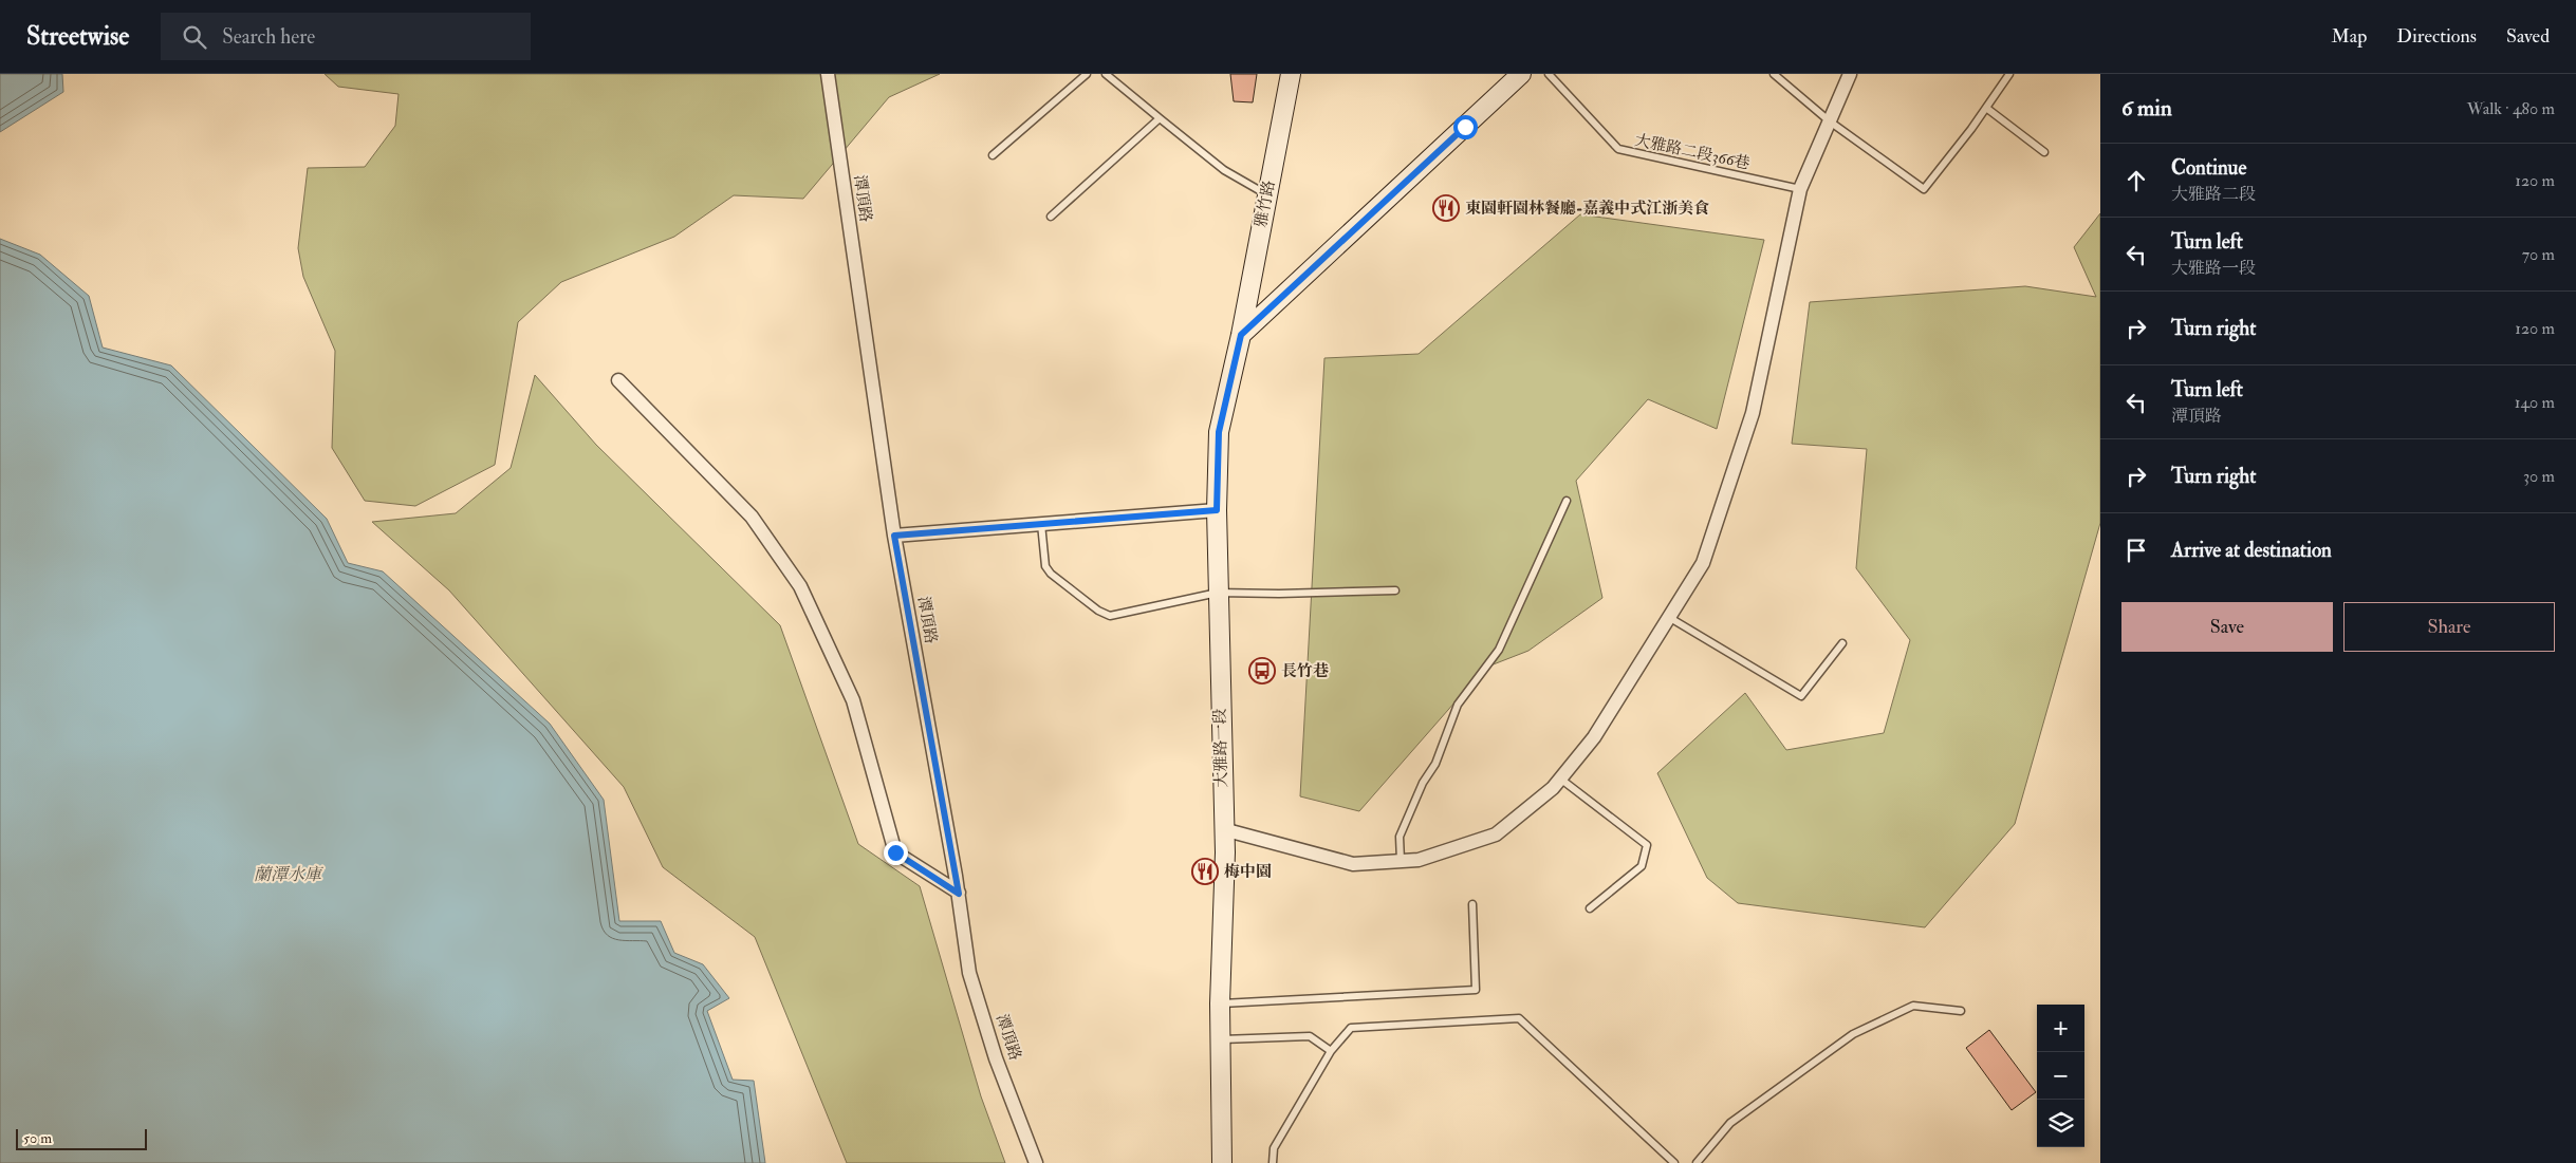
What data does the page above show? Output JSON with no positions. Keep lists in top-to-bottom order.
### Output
{
  "streets": {
    "main road": ["雅竹路", "大雅路一段"],
    "street": ["潭頂路"],
    "lane": ["大雅路二段366巷"]
  },
  "crossings": [
    ["雅竹路", "大雅路一段"]
  ],
  "water": ["蘭潭水庫"],
  "places": {
    "restaurant": ["東園軒園林餐廳-嘉義中式江浙美食", "梅中園"],
    "bus stop": ["長竹巷"]
  },
  "scale_bar": "50 m",
  "page": {
    "header": "Streetwise",
    "search": "Search here",
    "nav": ["Map", "Directions", "Saved"],
    "heading": ["6 min", "Walk · 480 m"],
    "list": [
      ["Continue", "大雅路二段", "120 m"],
      ["Turn left", "大雅路一段", "70 m"],
      ["Turn right", "120 m"],
      ["Turn left", "潭頂路", "140 m"],
      ["Turn right", "30 m"],
      "Arrive at destination"
    ],
    "buttons": ["Save", "Share"],
    "map_buttons": ["+", "−"],
    "scale": "50 m"
  }
}
